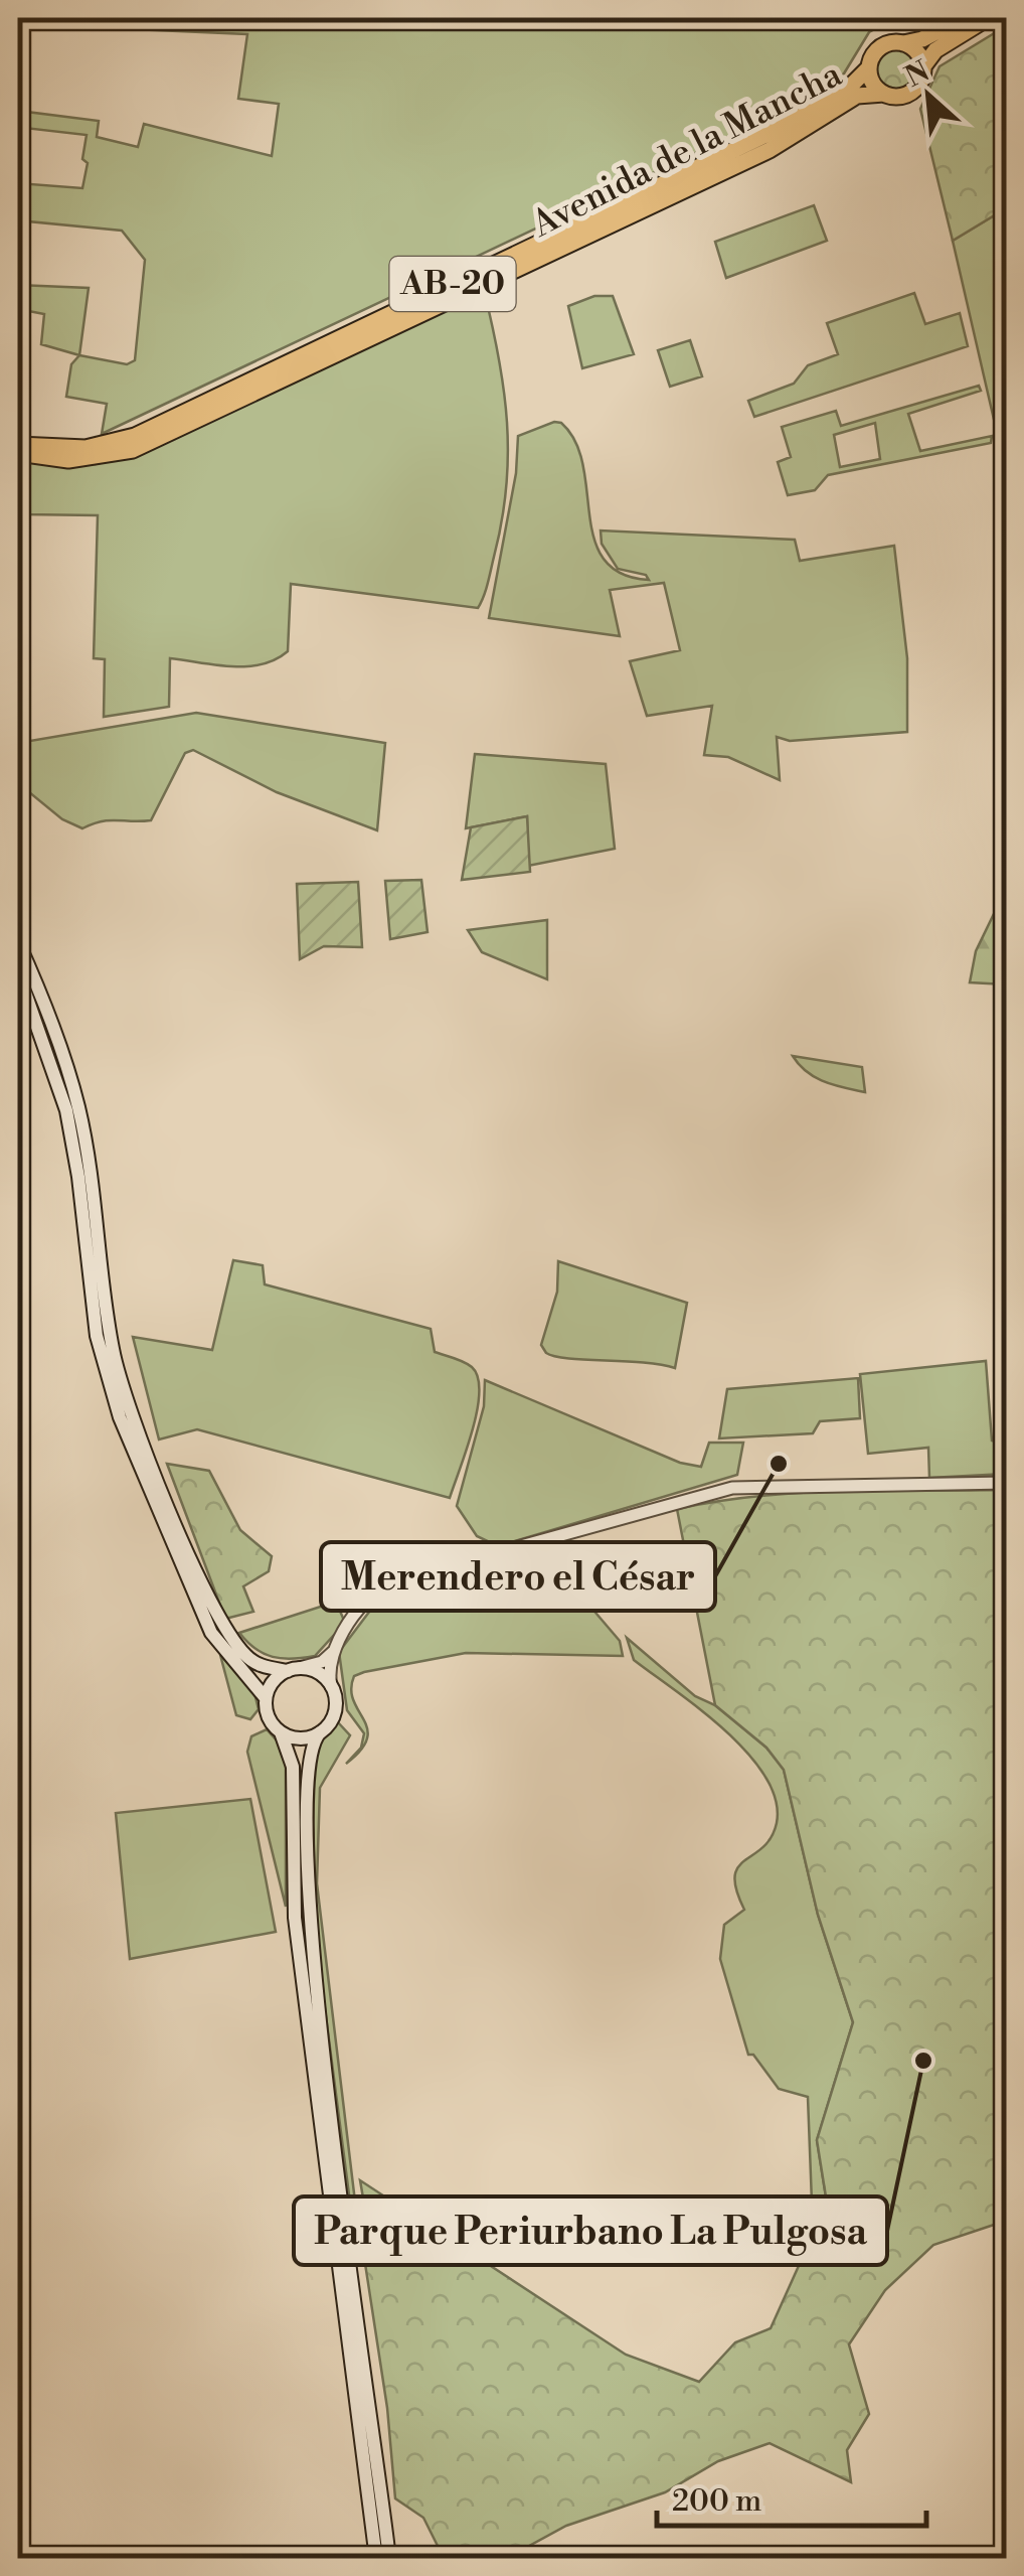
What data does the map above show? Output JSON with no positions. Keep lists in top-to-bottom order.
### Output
{
  "streets": {
    "main road": ["Avenida de la Mancha", "AB-20"]
  },
  "crossings": [
    ["Avenida de la Mancha", "AB-20"]
  ],
  "places": ["Merendero el César", "Parque Periurbano La Pulgosa"],
  "scale_bar": "200 m",
  "north": "top left"
}
